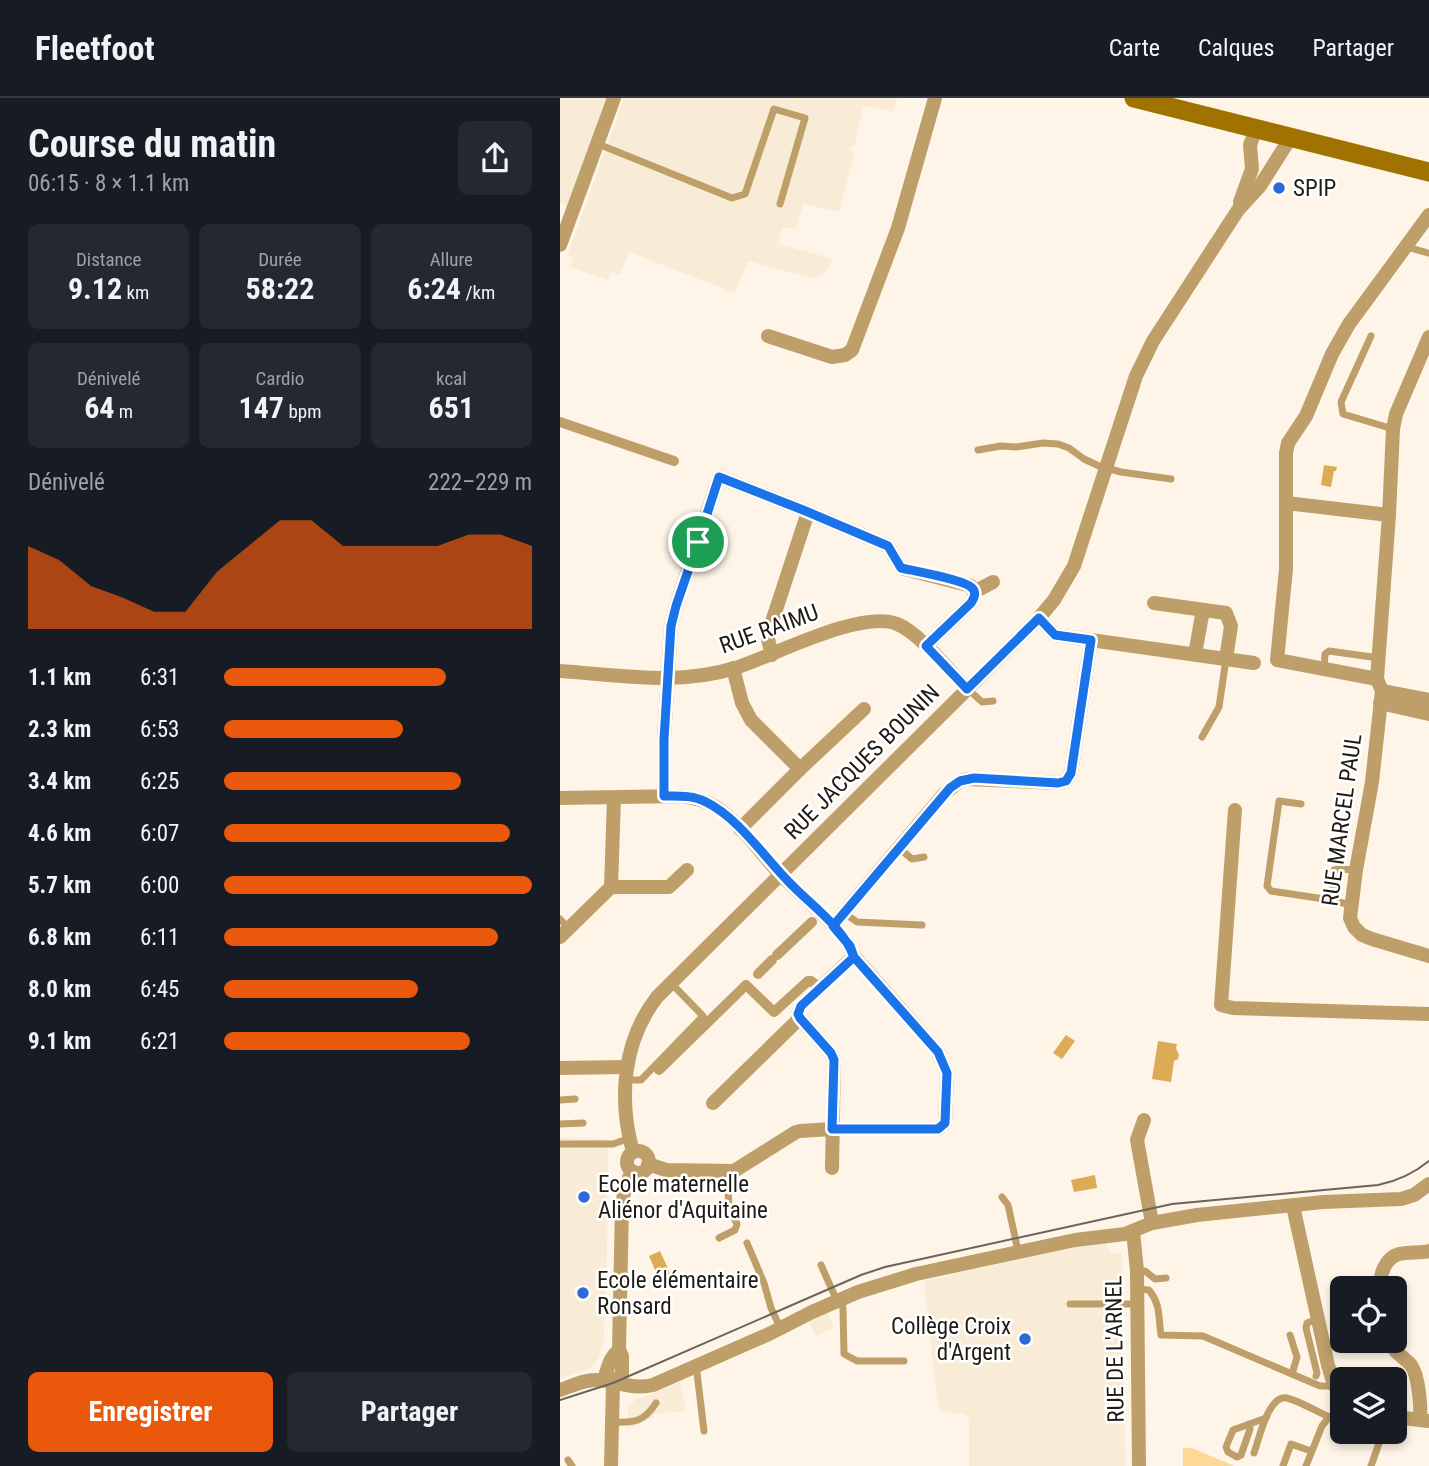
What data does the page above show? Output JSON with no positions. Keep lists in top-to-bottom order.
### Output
{
  "streets": {
    "street": [
      "RUE RAIMU",
      "RUE JACQUES BOUNIN",
      "RUE MARCEL PAUL",
      "RUE DE L'ARNEL"
    ]
  },
  "crossings": [
    ["RUE RAIMU", "RUE JACQUES BOUNIN"]
  ],
  "places": [
    "SPIP",
    "Ecole maternelle Aliénor d'Aquitaine",
    "Ecole élémentaire Ronsard",
    "Collège Croix d'Argent"
  ],
  "page": {
    "header": "Fleetfoot",
    "nav": ["Carte", "Calques", "Partager"],
    "heading": ["Course du matin", "06:15 · 8 × 1.1 km"],
    "stats": [
      ["Distance", "9.12 km"],
      ["Durée", "58:22"],
      ["Allure", "6:24 /km"],
      ["Dénivelé", "64 m"],
      ["Cardio", "147 bpm"],
      ["kcal", "651"]
    ],
    "chart": ["Dénivelé", "222–229 m"],
    "list": [
      {
        "name": "1.1 km",
        "note": "6:31"
      },
      {
        "name": "2.3 km",
        "note": "6:53"
      },
      {
        "name": "3.4 km",
        "note": "6:25"
      },
      {
        "name": "4.6 km",
        "note": "6:07"
      },
      {
        "name": "5.7 km",
        "note": "6:00"
      },
      {
        "name": "6.8 km",
        "note": "6:11"
      },
      {
        "name": "8.0 km",
        "note": "6:45"
      },
      {
        "name": "9.1 km",
        "note": "6:21"
      }
    ],
    "buttons": ["Enregistrer", "Partager"]
  }
}
